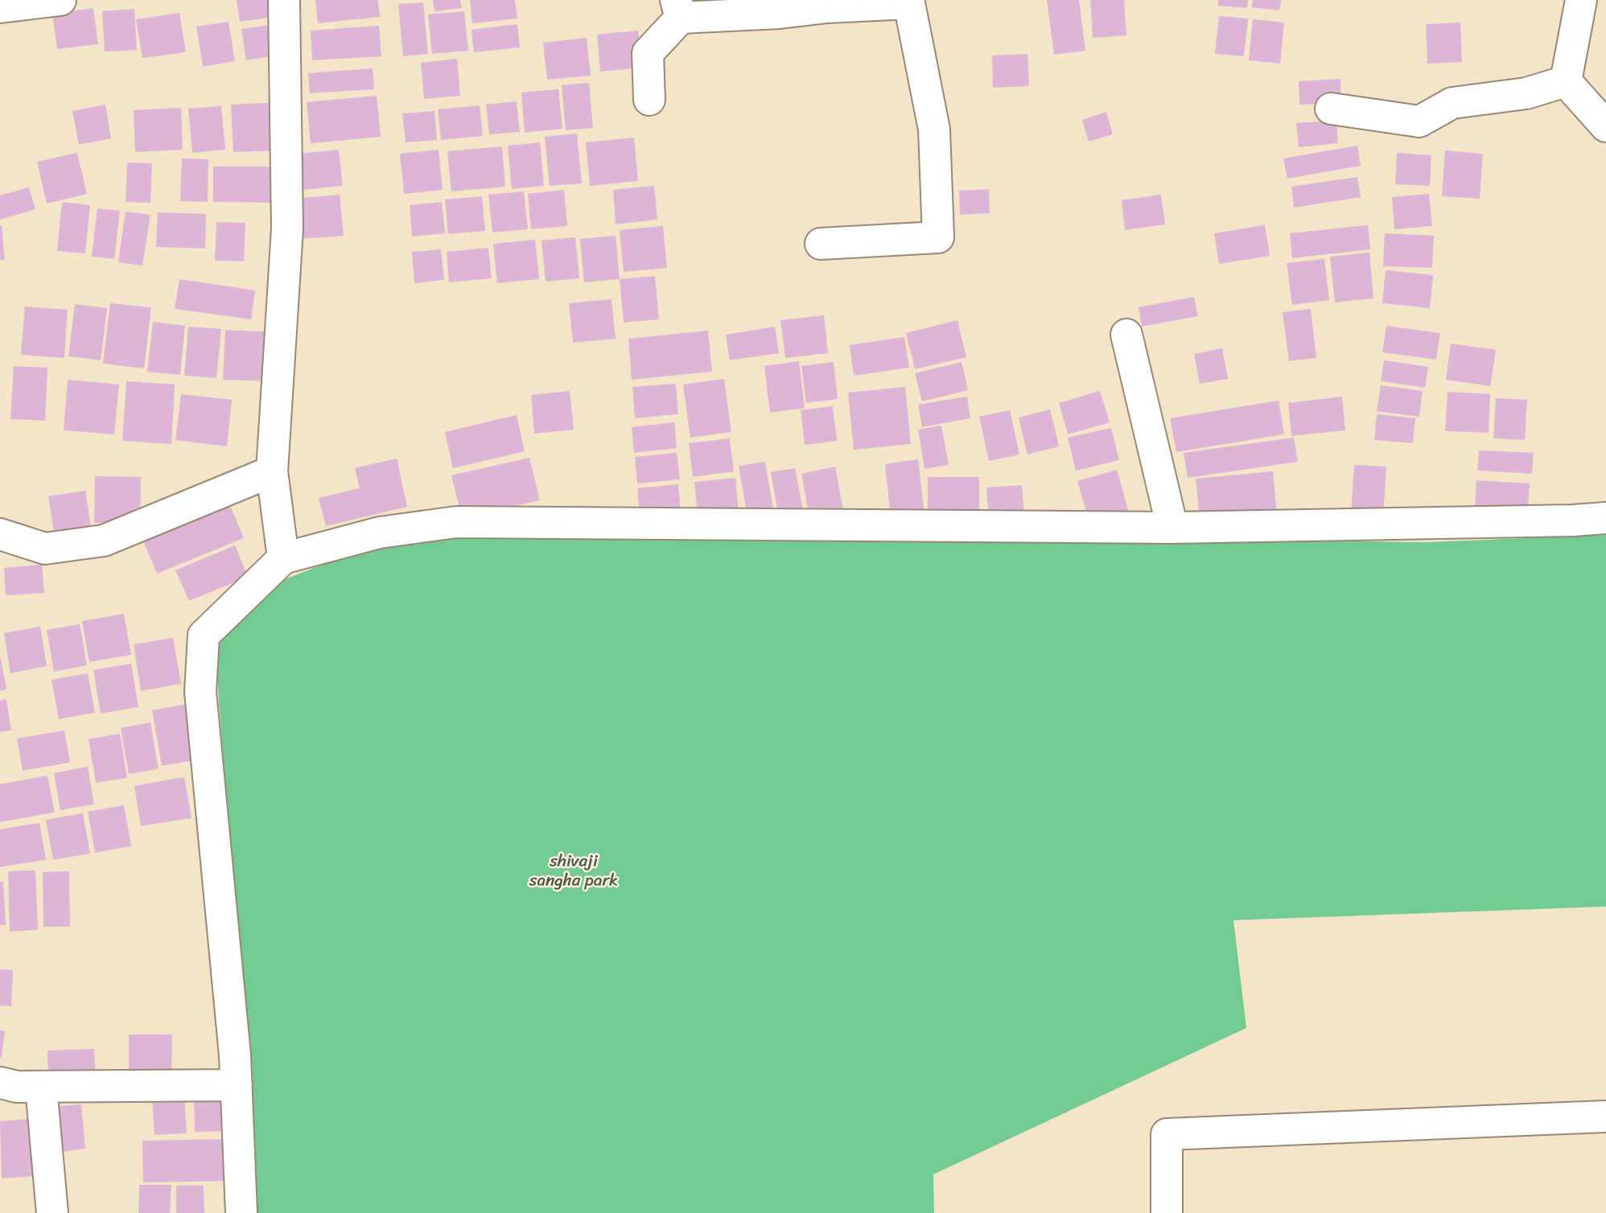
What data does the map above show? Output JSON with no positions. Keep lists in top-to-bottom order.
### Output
{
  "parks": ["shivaji sangha park"]
}
